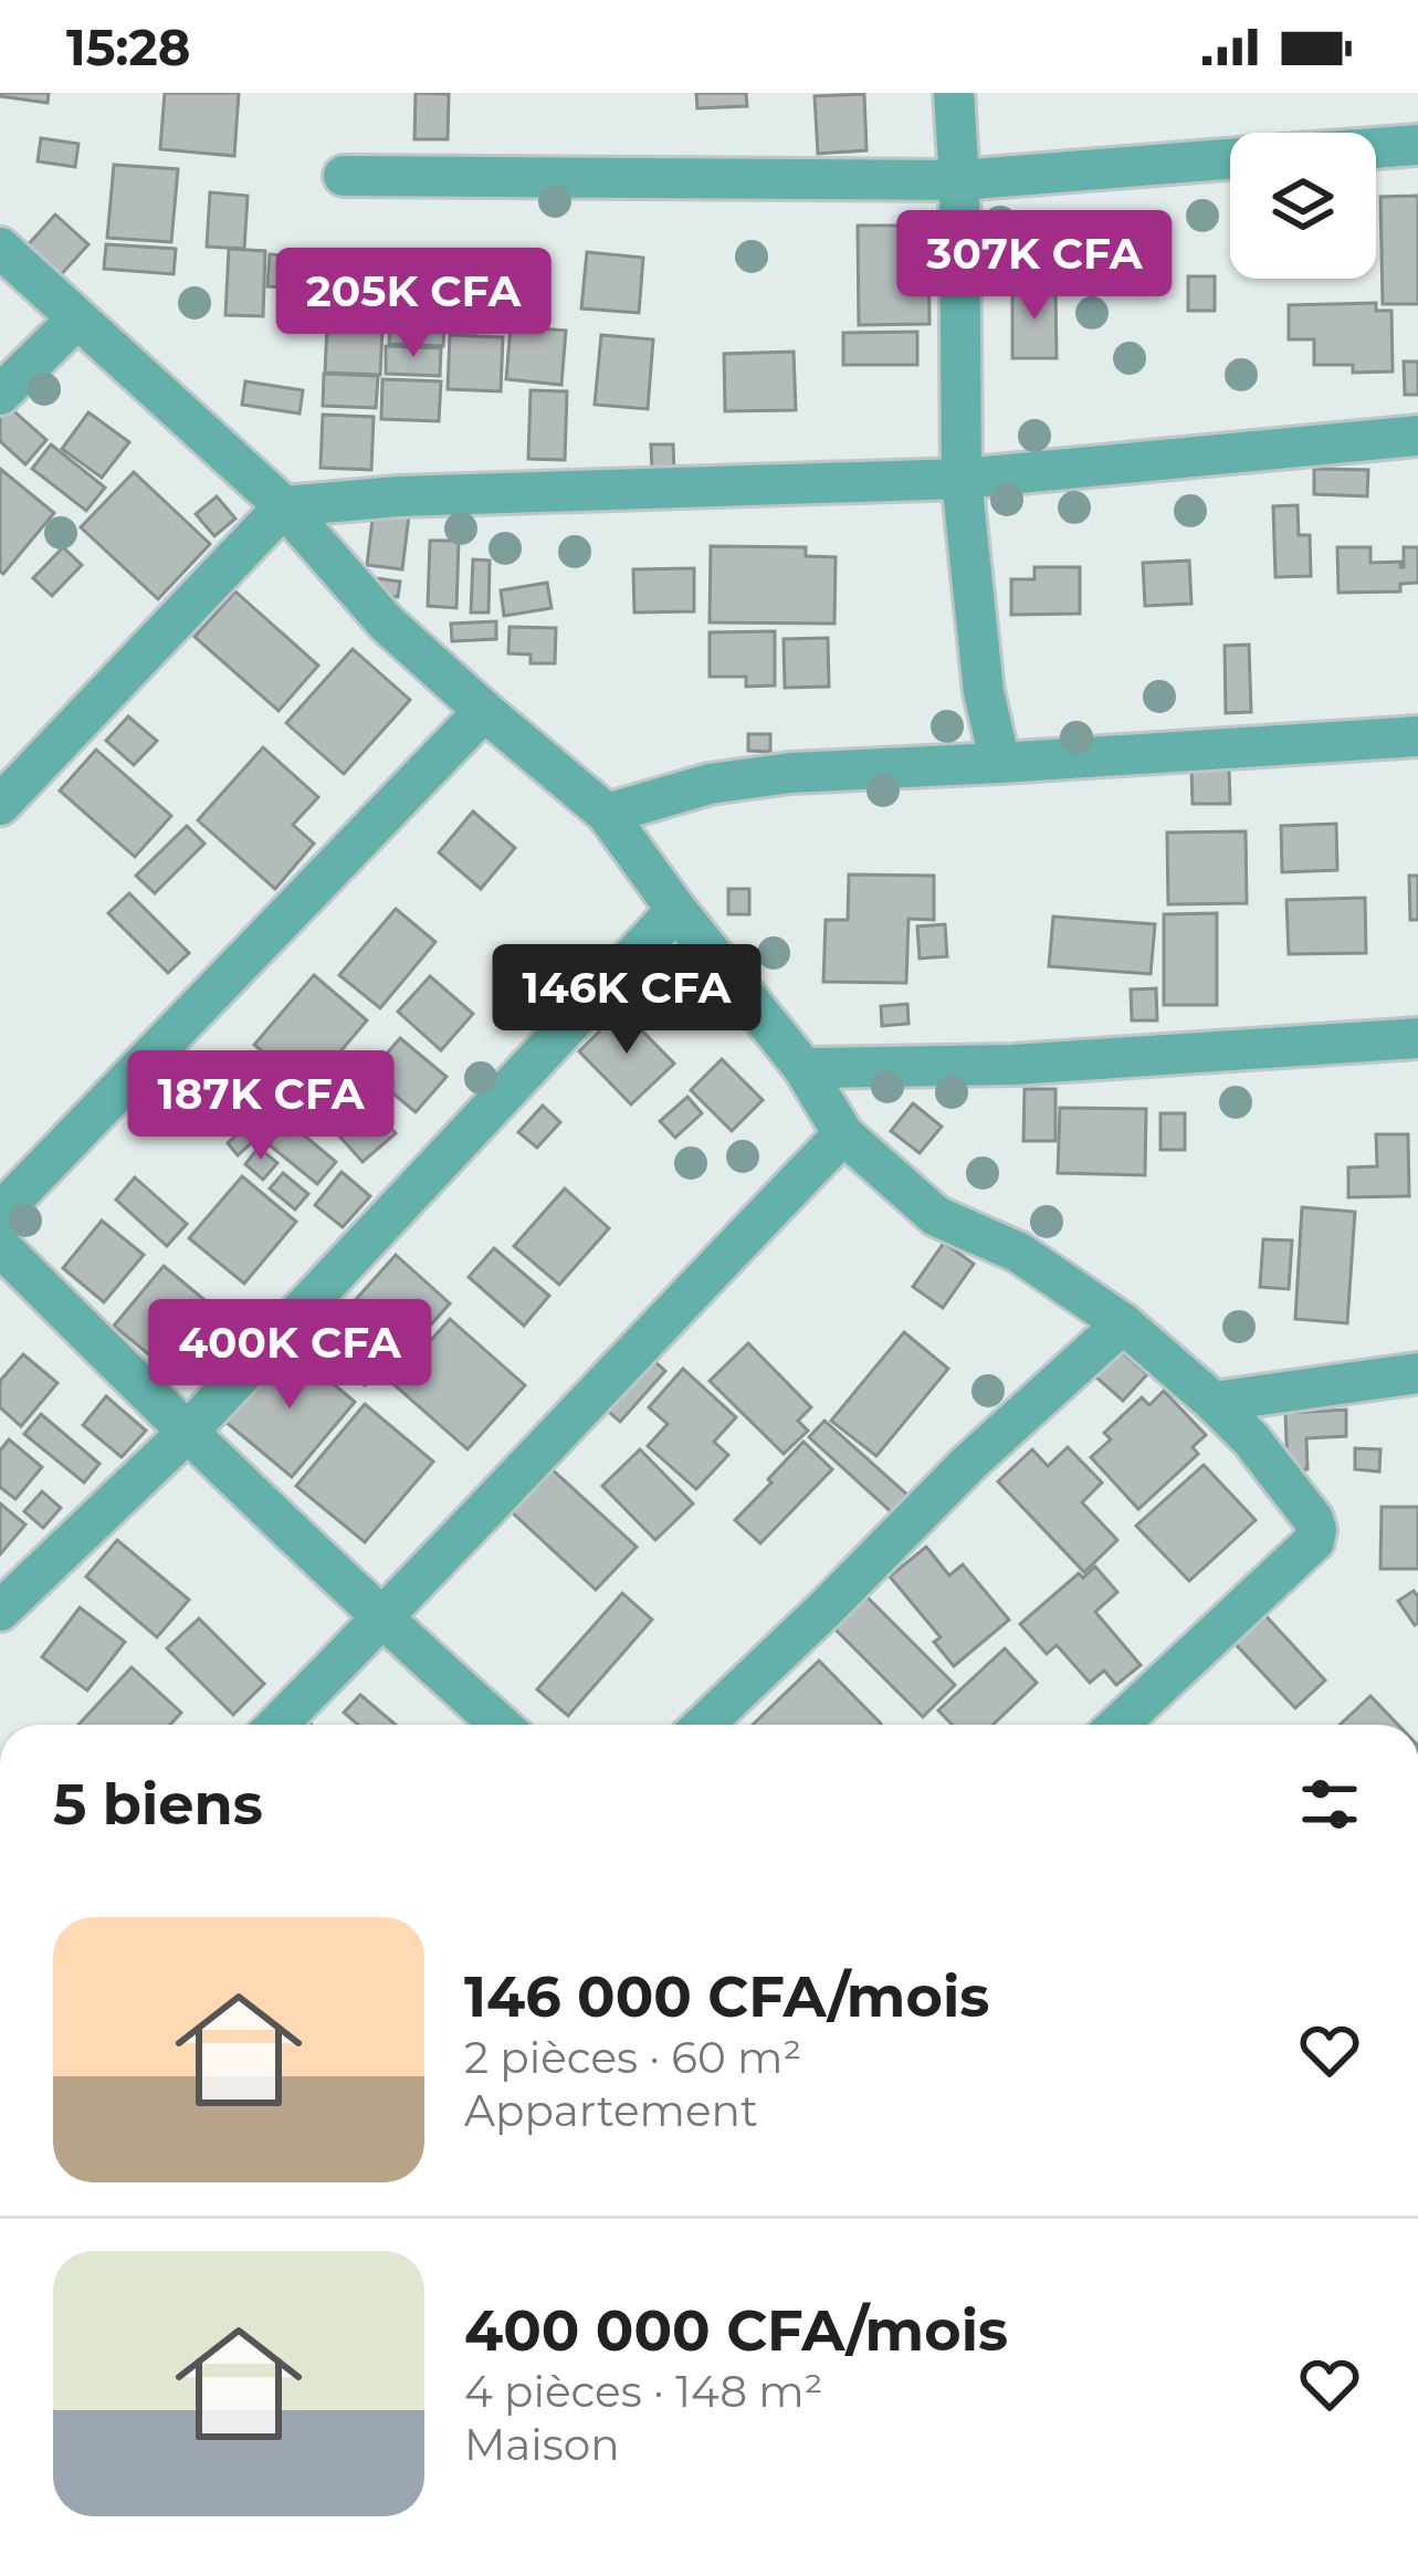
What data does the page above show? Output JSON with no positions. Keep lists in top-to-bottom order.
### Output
{
  "page": {
    "status": "15:28",
    "price": [
      "307K CFA",
      "205K CFA",
      "146K CFA",
      "187K CFA",
      "400K CFA"
    ],
    "heading": "5 biens",
    "list": [
      {
        "name": "146 000 CFA/mois",
        "note": "2 pièces · 60 m² · Appartement"
      },
      {
        "name": "400 000 CFA/mois",
        "note": "4 pièces · 148 m² · Maison"
      }
    ]
  }
}
